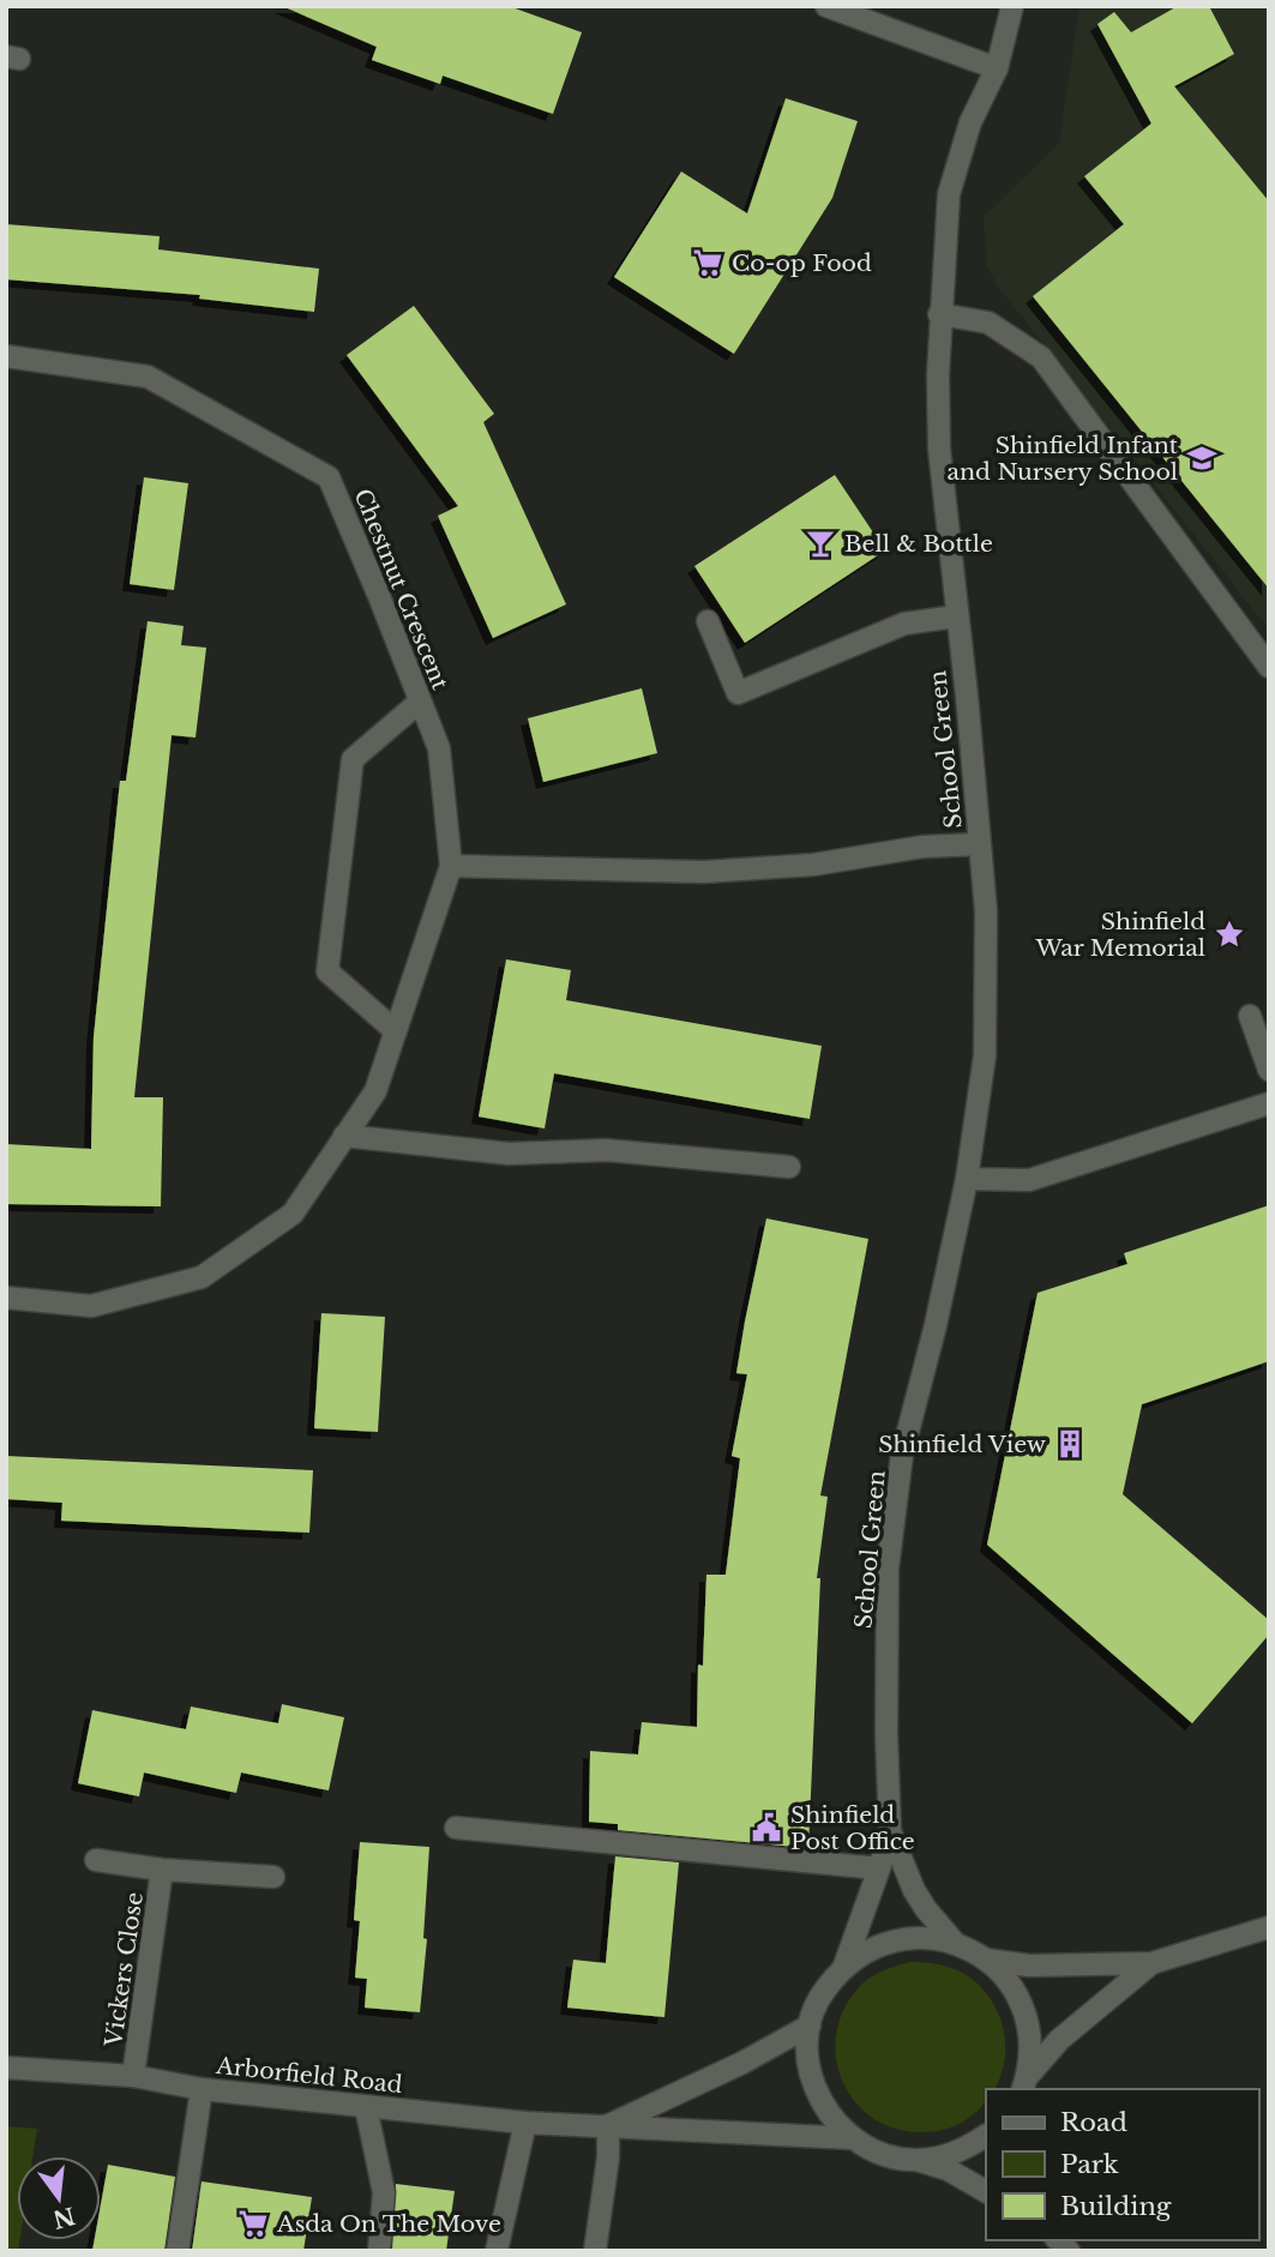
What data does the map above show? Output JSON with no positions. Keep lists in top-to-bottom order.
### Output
{
  "streets": {
    "main road": [
      "Chestnut Crescent",
      "School Green",
      "Vickers Close",
      "Arborfield Road"
    ]
  },
  "crossings": [
    ["Vickers Close", "Arborfield Road"]
  ],
  "places": {
    "supermarket": ["Co-op Food", "Asda On The Move"],
    "school or university": ["Shinfield Infant and Nursery School"],
    "bar": ["Bell & Bottle"],
    "place": ["Shinfield War Memorial"],
    "building": ["Shinfield View"],
    "public building": ["Shinfield Post Office"]
  },
  "legend": ["Road", "Park", "Building"],
  "north": "bottom"
}
